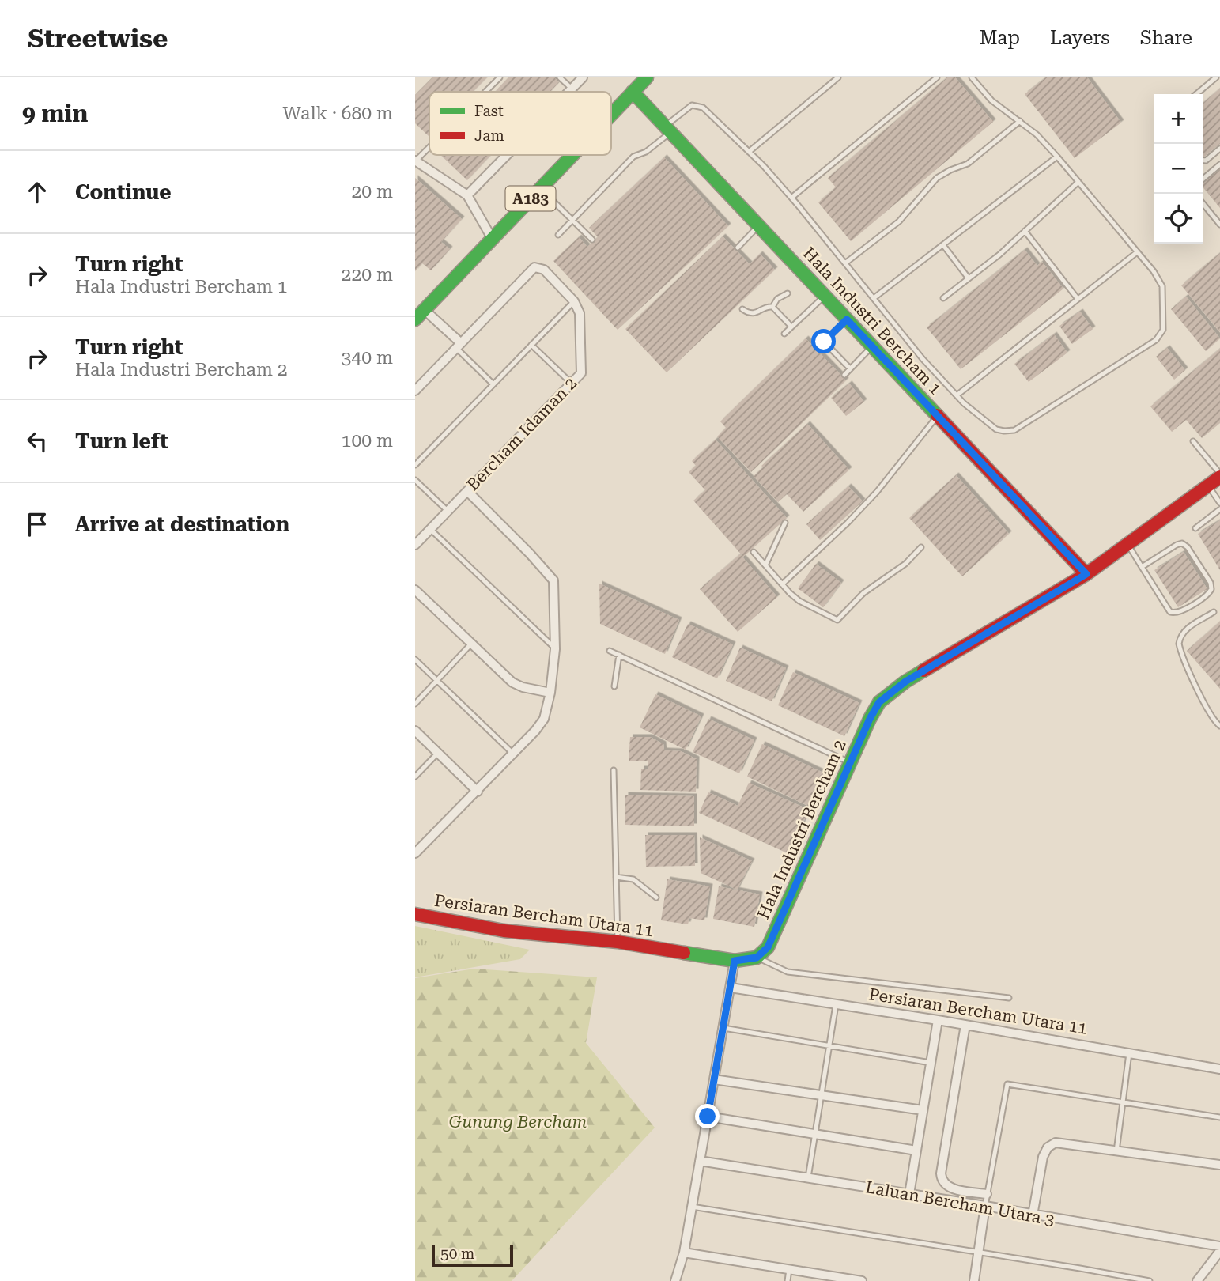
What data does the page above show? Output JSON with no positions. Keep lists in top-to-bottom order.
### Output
{
  "streets": {
    "street": [
      "A183",
      "Hala Industri Bercham 1",
      "Bercham Idaman 2",
      "Hala Industri Bercham 2",
      "Persiaran Bercham Utara 11",
      "Laluan Bercham Utara 3"
    ]
  },
  "crossings": [
    ["A183", "Hala Industri Bercham 1"],
    ["Hala Industri Bercham 1", "Hala Industri Bercham 2"]
  ],
  "parks": ["Gunung Bercham"],
  "legend": ["Fast", "Jam"],
  "scale_bar": "50 m",
  "page": {
    "header": "Streetwise",
    "nav": ["Map", "Layers", "Share"],
    "heading": ["9 min", "Walk · 680 m"],
    "map_buttons": ["+", "−"],
    "list": [
      ["Continue", "20 m"],
      ["Turn right", "Hala Industri Bercham 1", "220 m"],
      ["Turn right", "Hala Industri Bercham 2", "340 m"],
      ["Turn left", "100 m"],
      "Arrive at destination"
    ],
    "scale": "50 m"
  }
}
